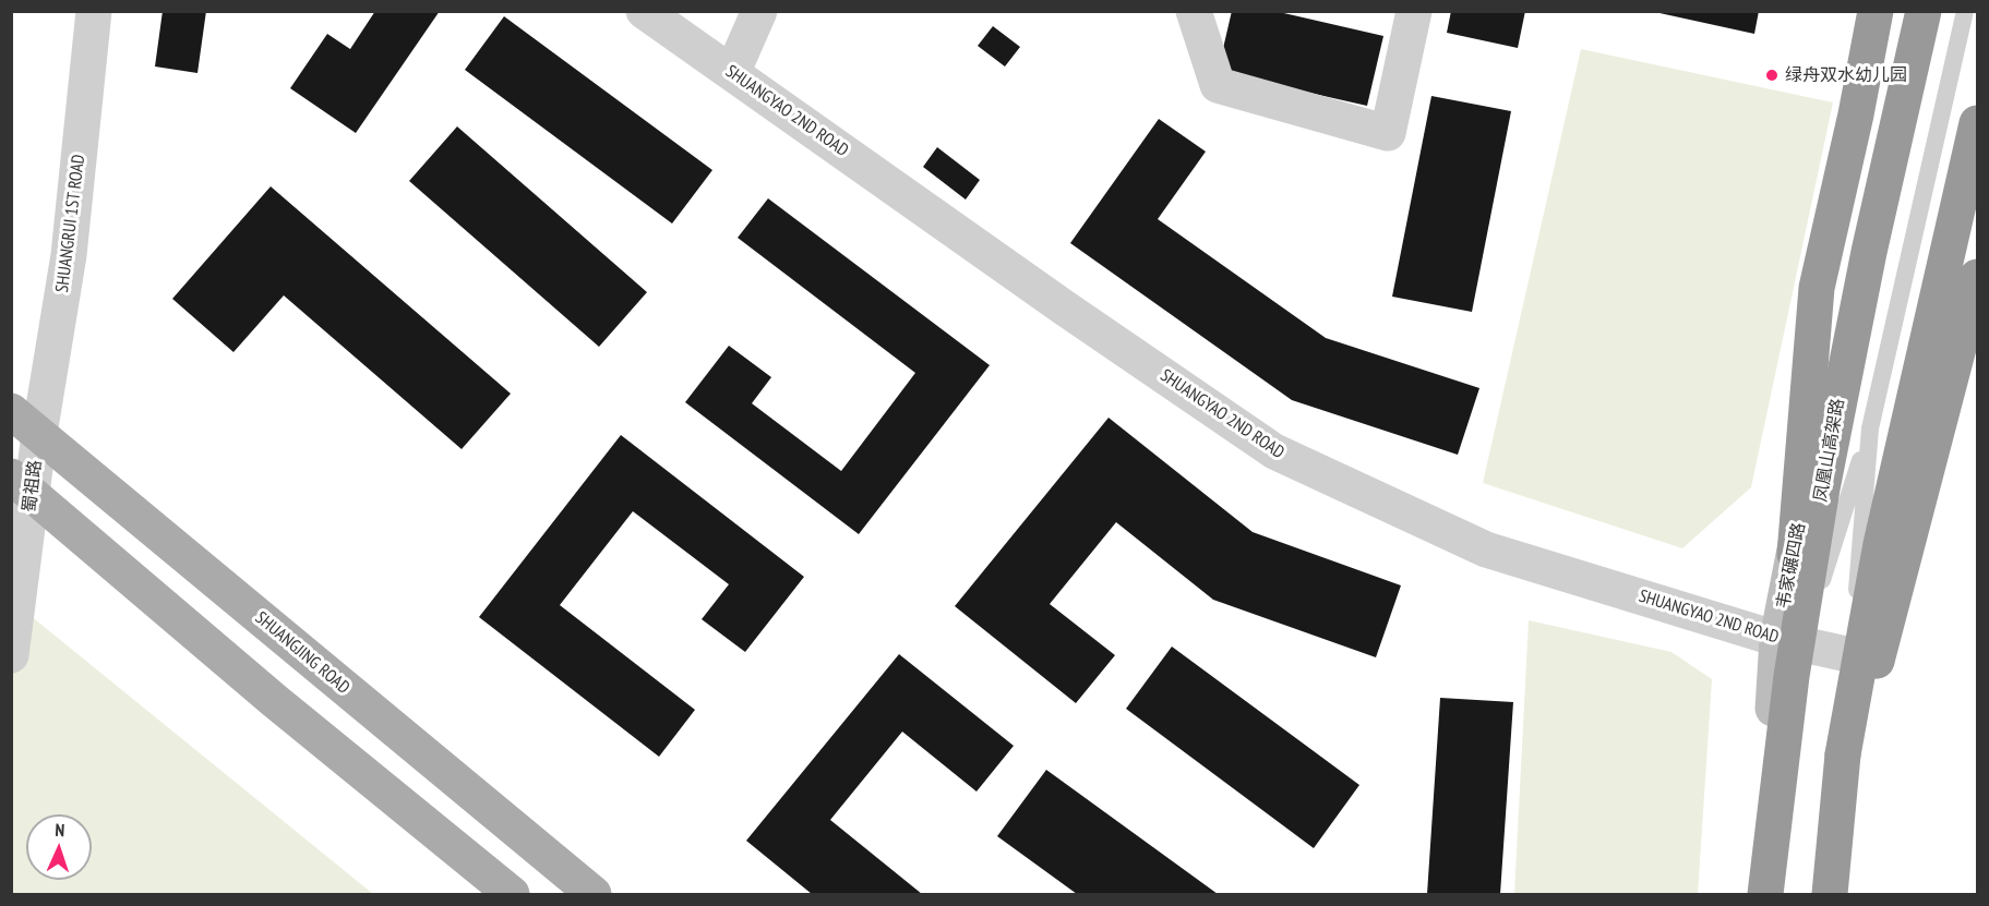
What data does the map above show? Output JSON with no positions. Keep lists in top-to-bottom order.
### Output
{
  "streets": {
    "highway": ["凤凰山高架路"],
    "main road": ["韦家碾四路", "SHUANGJING ROAD"],
    "street": ["SHUANGYAO 2ND ROAD", "SHUANGRUI 1ST ROAD", "蜀祖路"]
  },
  "crossings": [
    ["SHUANGYAO 2ND ROAD", "韦家碾四路"],
    ["SHUANGRUI 1ST ROAD", "蜀祖路"],
    ["SHUANGRUI 1ST ROAD", "SHUANGJING ROAD"],
    ["凤凰山高架路", "韦家碾四路"],
    ["蜀祖路", "SHUANGJING ROAD"]
  ],
  "places": ["绿舟双水幼儿园"],
  "north": "top"
}
